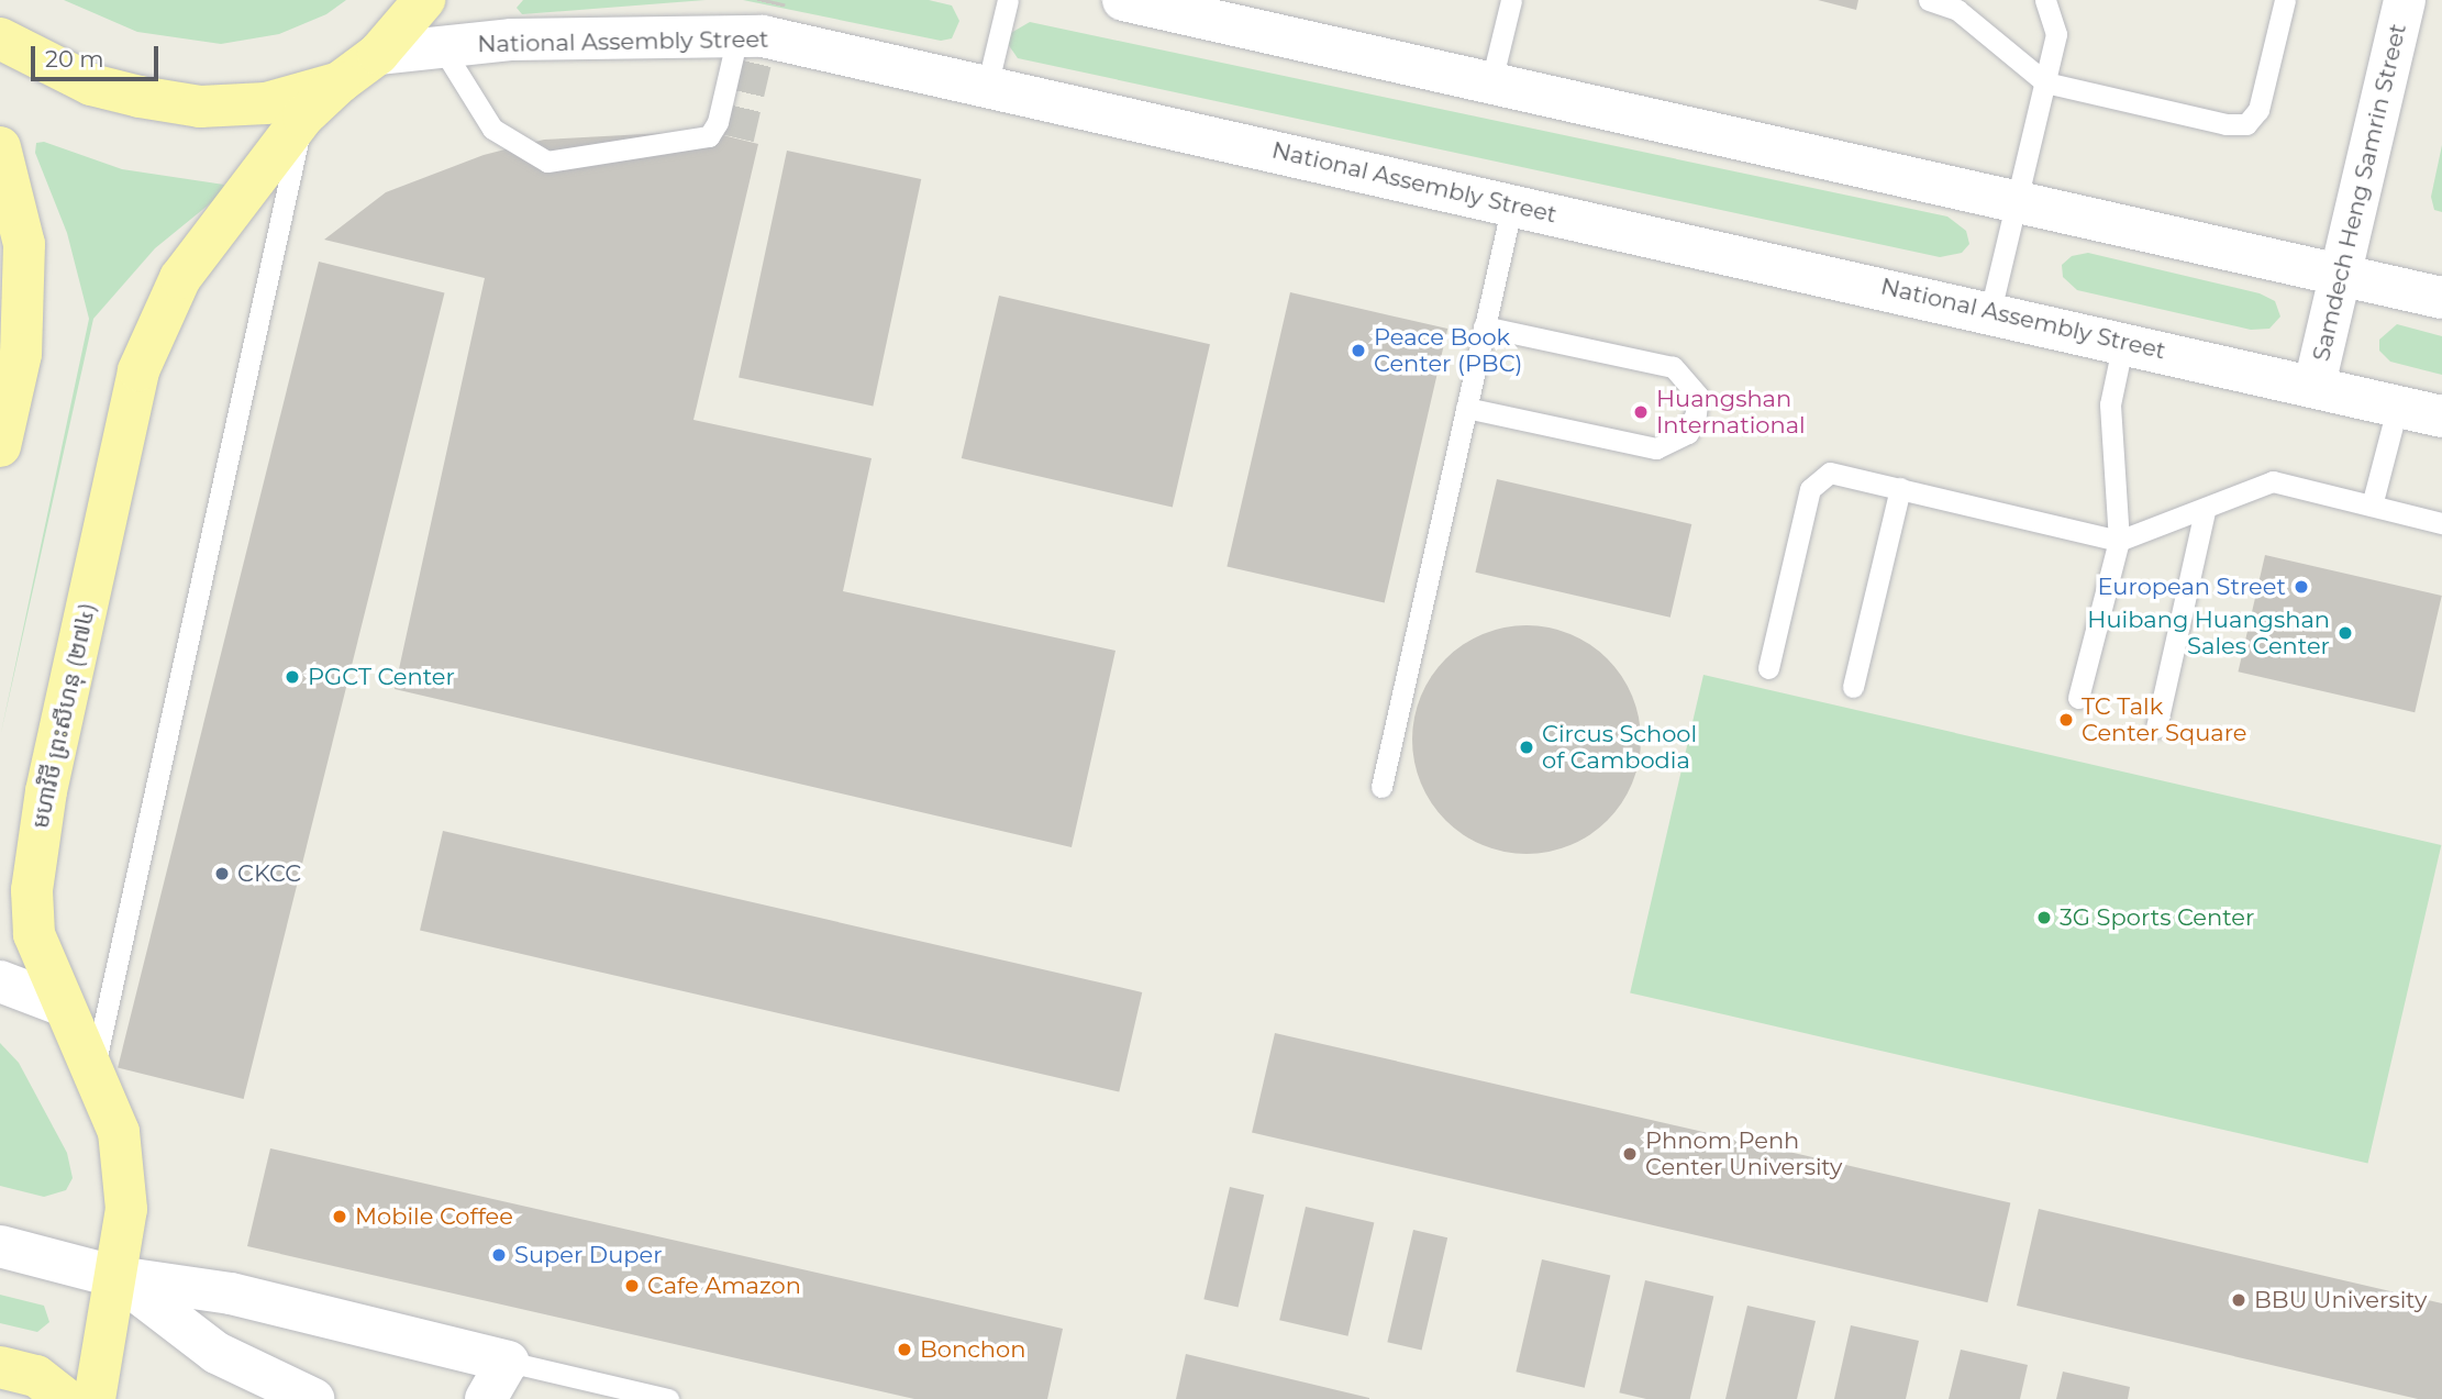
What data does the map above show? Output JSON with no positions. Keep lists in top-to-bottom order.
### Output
{
  "streets": {
    "main road": ["National Assembly Street", "Samdech Heng Samrin Street", "មហាវិថី ព្រះសីហនុ (២៧៤)"]
  },
  "crossings": [
    ["National Assembly Street", "Samdech Heng Samrin Street"]
  ],
  "places": [
    "Peace Book Center (PBC)",
    "Huangshan International",
    "European Street",
    "Huibang Huangshan Sales Center",
    "PGCT Center",
    "TC Talk Center Square",
    "Circus School of Cambodia",
    "CKCC",
    "3G Sports Center",
    "Phnom Penh Center University",
    "Mobile Coffee",
    "Super Duper",
    "Cafe Amazon",
    "BBU University",
    "Bonchon"
  ],
  "scale_bar": "20 m"
}
